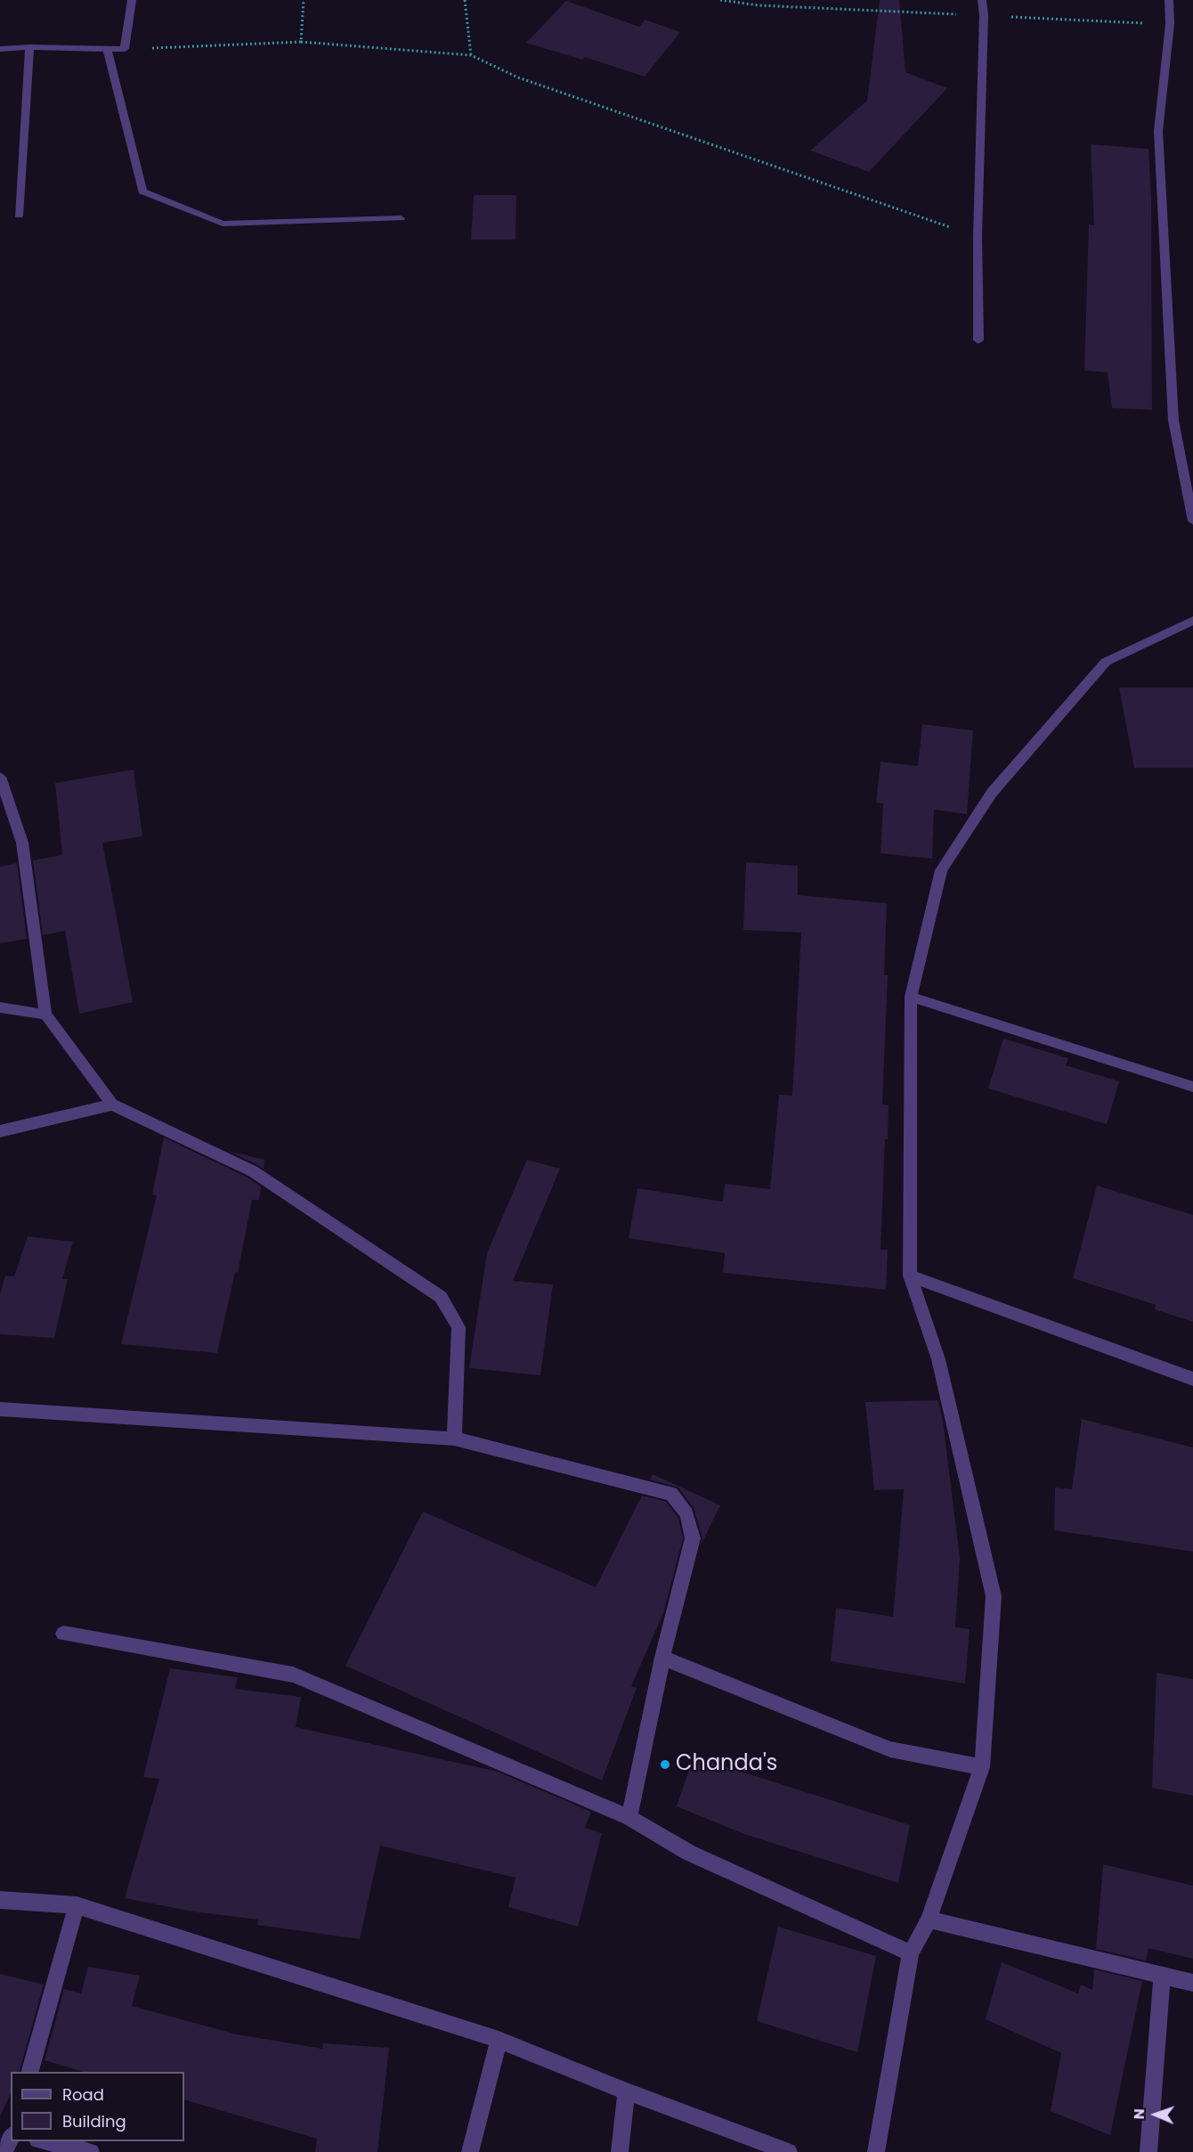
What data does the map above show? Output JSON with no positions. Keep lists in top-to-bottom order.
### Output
{
  "places": ["Chanda's"],
  "legend": ["Road", "Building"],
  "north": "left"
}
